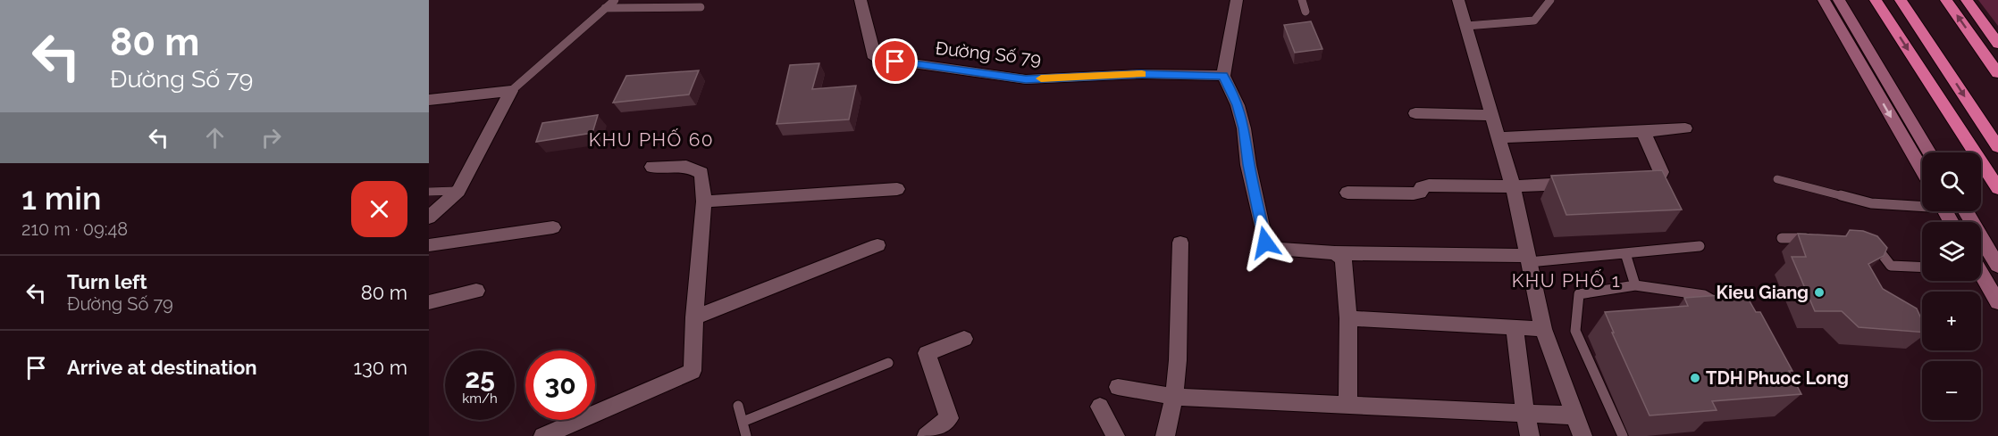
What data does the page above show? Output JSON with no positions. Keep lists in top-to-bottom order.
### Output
{
  "streets": {
    "street": ["Đường Số 79"]
  },
  "districts": ["KHU PHỐ 60", "KHU PHỐ 1"],
  "places": ["Kieu Giang", "TDH Phuoc Long"],
  "page": {
    "turn": ["80 m", "Đường Số 79"],
    "map_buttons": ["+", "−"],
    "heading": ["1 min", "210 m · 09:48"],
    "list": [
      {
        "name": "Turn left",
        "note": "Đường Số 79",
        "value": "80 m"
      },
      {
        "name": "Arrive at destination",
        "value": "130 m"
      }
    ],
    "speed": "25 km/h",
    "limit": "30"
  }
}
